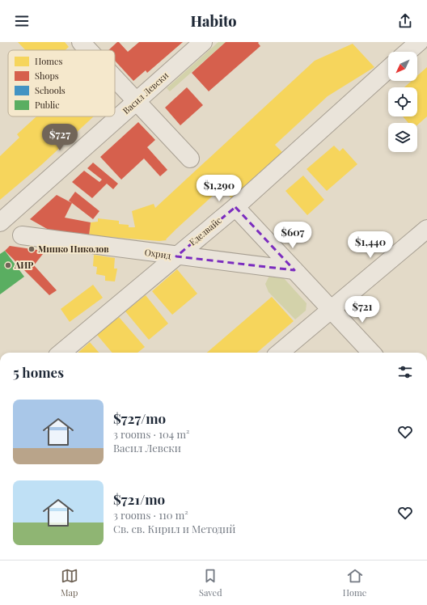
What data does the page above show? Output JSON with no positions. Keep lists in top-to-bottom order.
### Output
{
  "streets": {
    "street": ["Васил Левски", "Еделвайс", "Охрид"]
  },
  "crossings": [
    ["Еделвайс", "Охрид"]
  ],
  "places": ["Минко Николов", "АИР"],
  "legend": [
    "Homes",
    "Shops",
    "Schools",
    "Public"
  ],
  "north": "bottom left",
  "page": {
    "header": "Habito",
    "price": [
      "$727",
      "$1,290",
      "$607",
      "$1,440",
      "$721"
    ],
    "heading": "5 homes",
    "list": [
      {
        "name": "$727/mo",
        "note": "3 rooms · 104 m² · Васил Левски"
      },
      {
        "name": "$721/mo",
        "note": "3 rooms · 110 m² · Св. св. Кирил и Методий"
      }
    ],
    "tabs": ["Map", "Saved", "Home"]
  }
}
